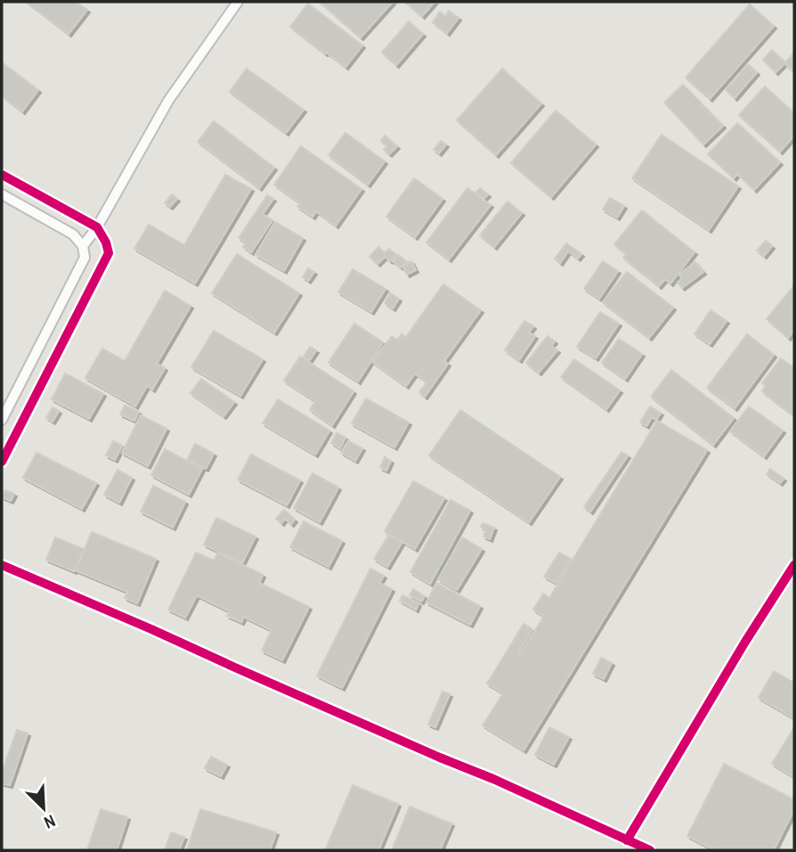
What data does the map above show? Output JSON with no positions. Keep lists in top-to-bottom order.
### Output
{
  "north": "bottom right"
}
